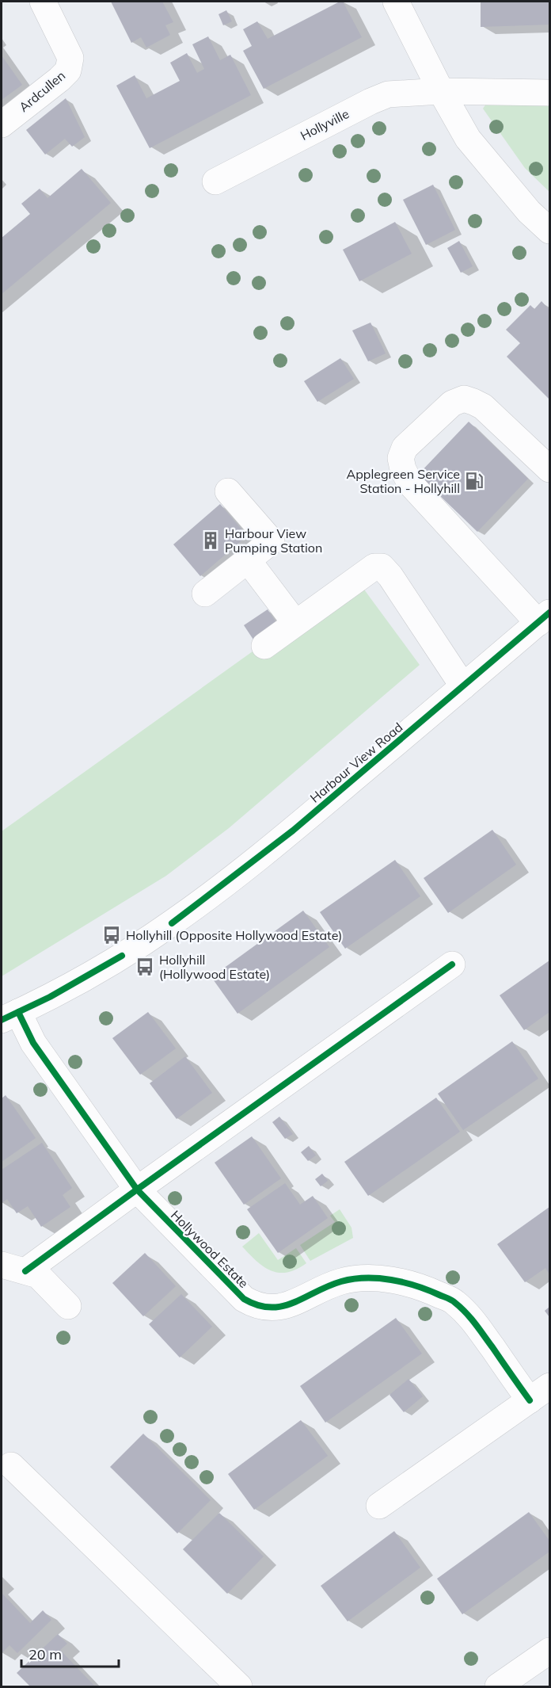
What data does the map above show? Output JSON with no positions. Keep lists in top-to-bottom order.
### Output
{
  "streets": {
    "street": [
      "Ardcullen",
      "Hollyville",
      "Harbour View Road",
      "Hollywood Estate"
    ]
  },
  "crossings": [
    ["Harbour View Road", "Hollywood Estate"]
  ],
  "places": {
    "fuel station": ["Applegreen Service Station - Hollyhill"],
    "building": ["Harbour View Pumping Station"],
    "bus stop": ["Hollyhill (Opposite Hollywood Estate)", "Hollyhill (Hollywood Estate)"]
  },
  "scale_bar": "20 m"
}
